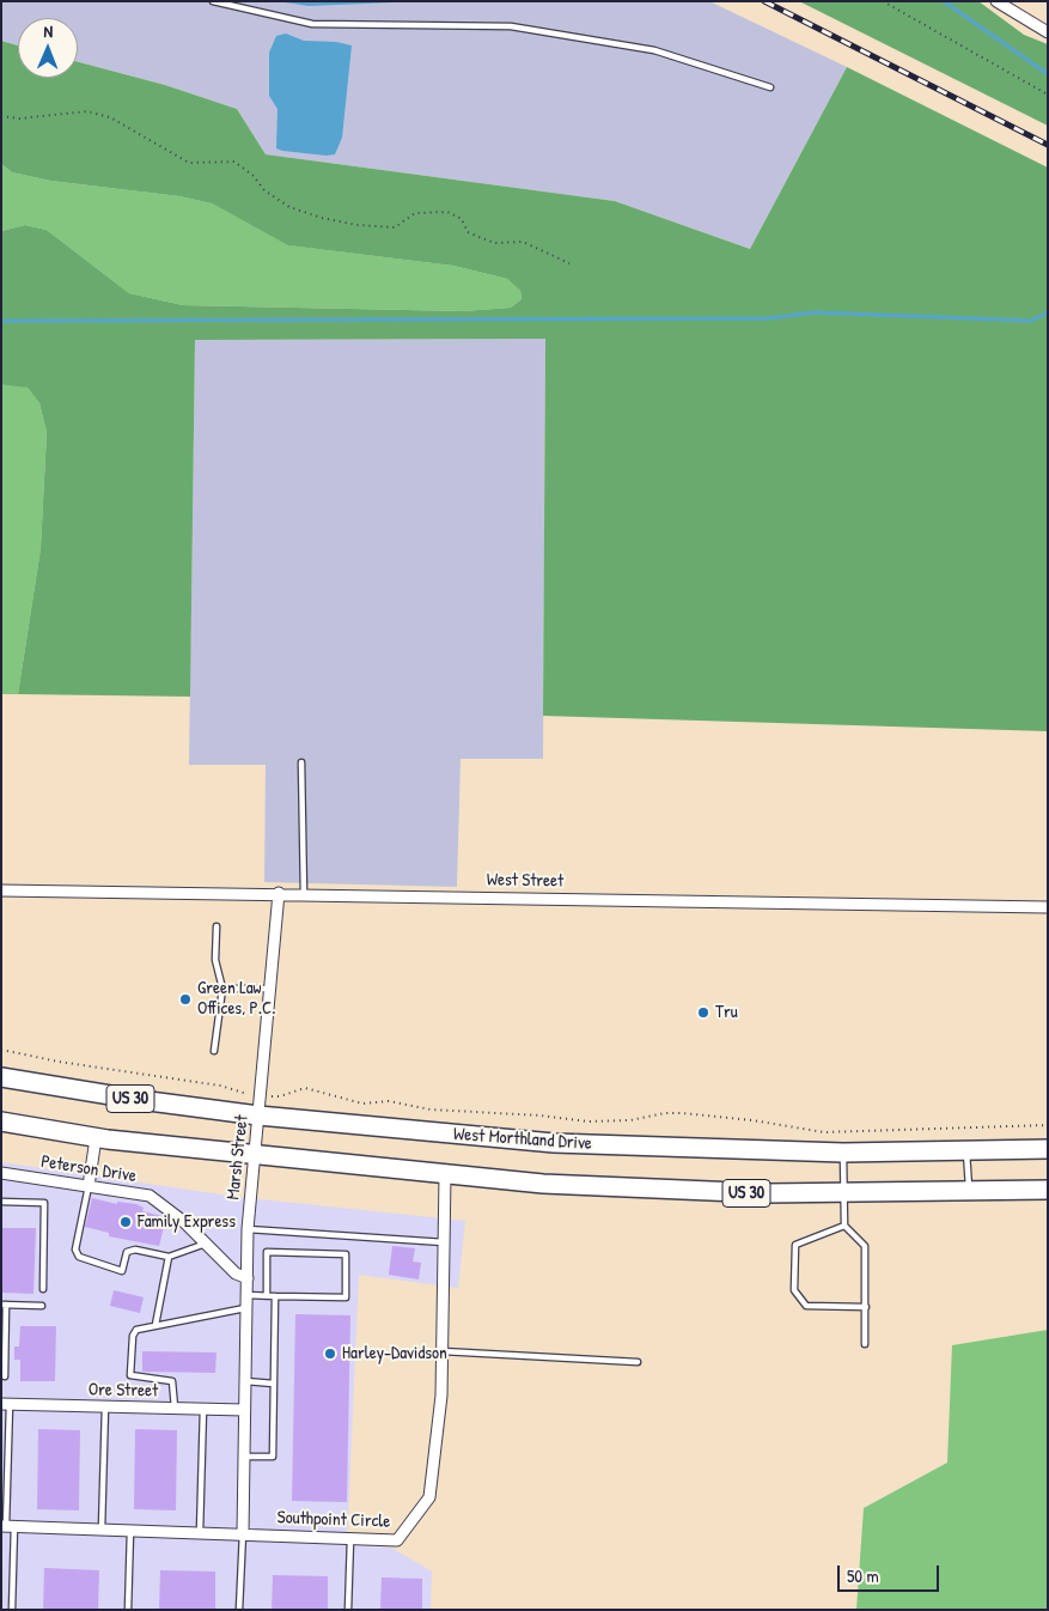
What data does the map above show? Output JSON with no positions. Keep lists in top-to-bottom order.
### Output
{
  "streets": {
    "highway": ["US 30", "West Morthland Drive"],
    "street": [
      "West Street",
      "Marsh Street",
      "Peterson Drive",
      "Ore Street",
      "Southpoint Circle"
    ]
  },
  "crossings": [
    ["West Street", "Marsh Street"],
    ["US 30", "Marsh Street"],
    ["US 30", "Southpoint Circle"],
    ["West Morthland Drive", "Marsh Street"],
    ["Marsh Street", "Peterson Drive"],
    ["Marsh Street", "Ore Street"],
    ["Marsh Street", "Southpoint Circle"]
  ],
  "places": [
    "Green Law Offices, P.C.",
    "Tru",
    "Family Express",
    "Harley-Davidson"
  ],
  "scale_bar": "50 m",
  "north": "top"
}
